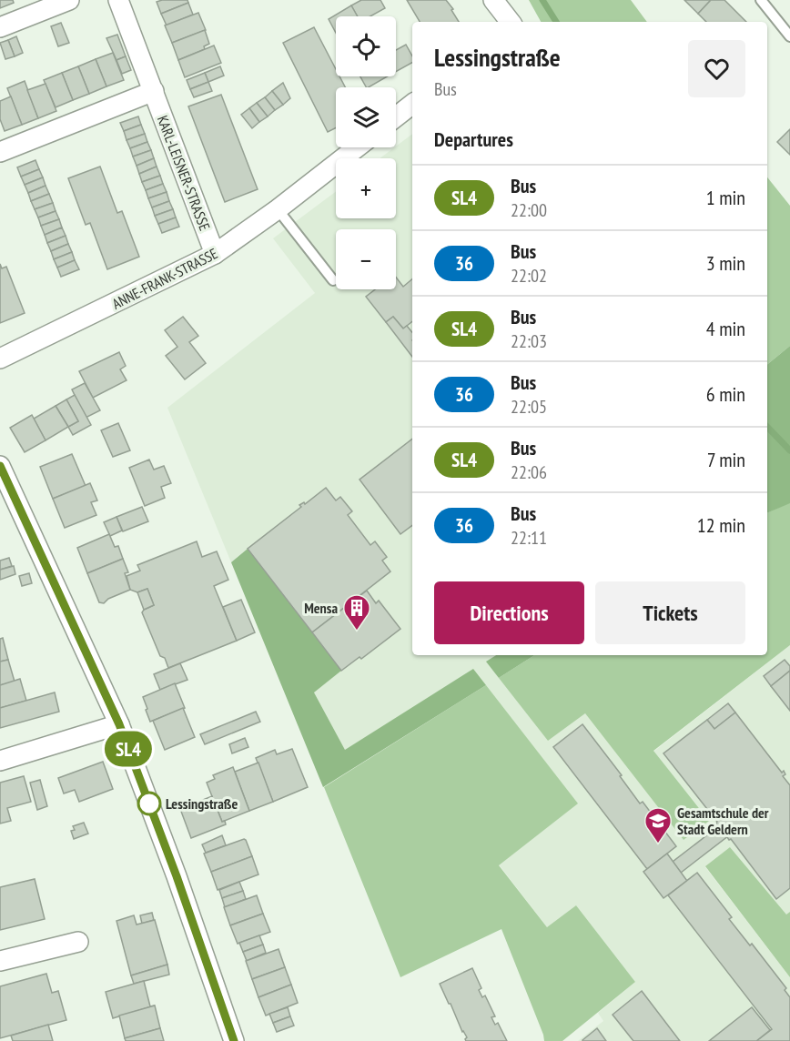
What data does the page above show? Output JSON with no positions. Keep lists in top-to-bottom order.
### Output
{
  "streets": {
    "street": ["KARL-LEISNER-STRASSE", "ANNE-FRANK-STRASSE"]
  },
  "crossings": [
    ["KARL-LEISNER-STRASSE", "ANNE-FRANK-STRASSE"]
  ],
  "places": {
    "building": ["Mensa"],
    "other": ["Lessingstraße"],
    "school or university": ["Gesamtschule der Stadt Geldern"]
  },
  "lines": ["bus line SL4"],
  "page": {
    "on_map": "SL4",
    "map_buttons": ["+", "−"],
    "heading": [
      ["Lessingstraße", "Bus"],
      "Departures"
    ],
    "list": [
      {
        "mark": "SL4",
        "name": "Bus",
        "note": "22:00",
        "value": "1 min"
      },
      {
        "mark": "36",
        "name": "Bus",
        "note": "22:02",
        "value": "3 min"
      },
      {
        "mark": "SL4",
        "name": "Bus",
        "note": "22:03",
        "value": "4 min"
      },
      {
        "mark": "36",
        "name": "Bus",
        "note": "22:05",
        "value": "6 min"
      },
      {
        "mark": "SL4",
        "name": "Bus",
        "note": "22:06",
        "value": "7 min"
      },
      {
        "mark": "36",
        "name": "Bus",
        "note": "22:11",
        "value": "12 min"
      }
    ],
    "buttons": ["Directions", "Tickets"]
  }
}
